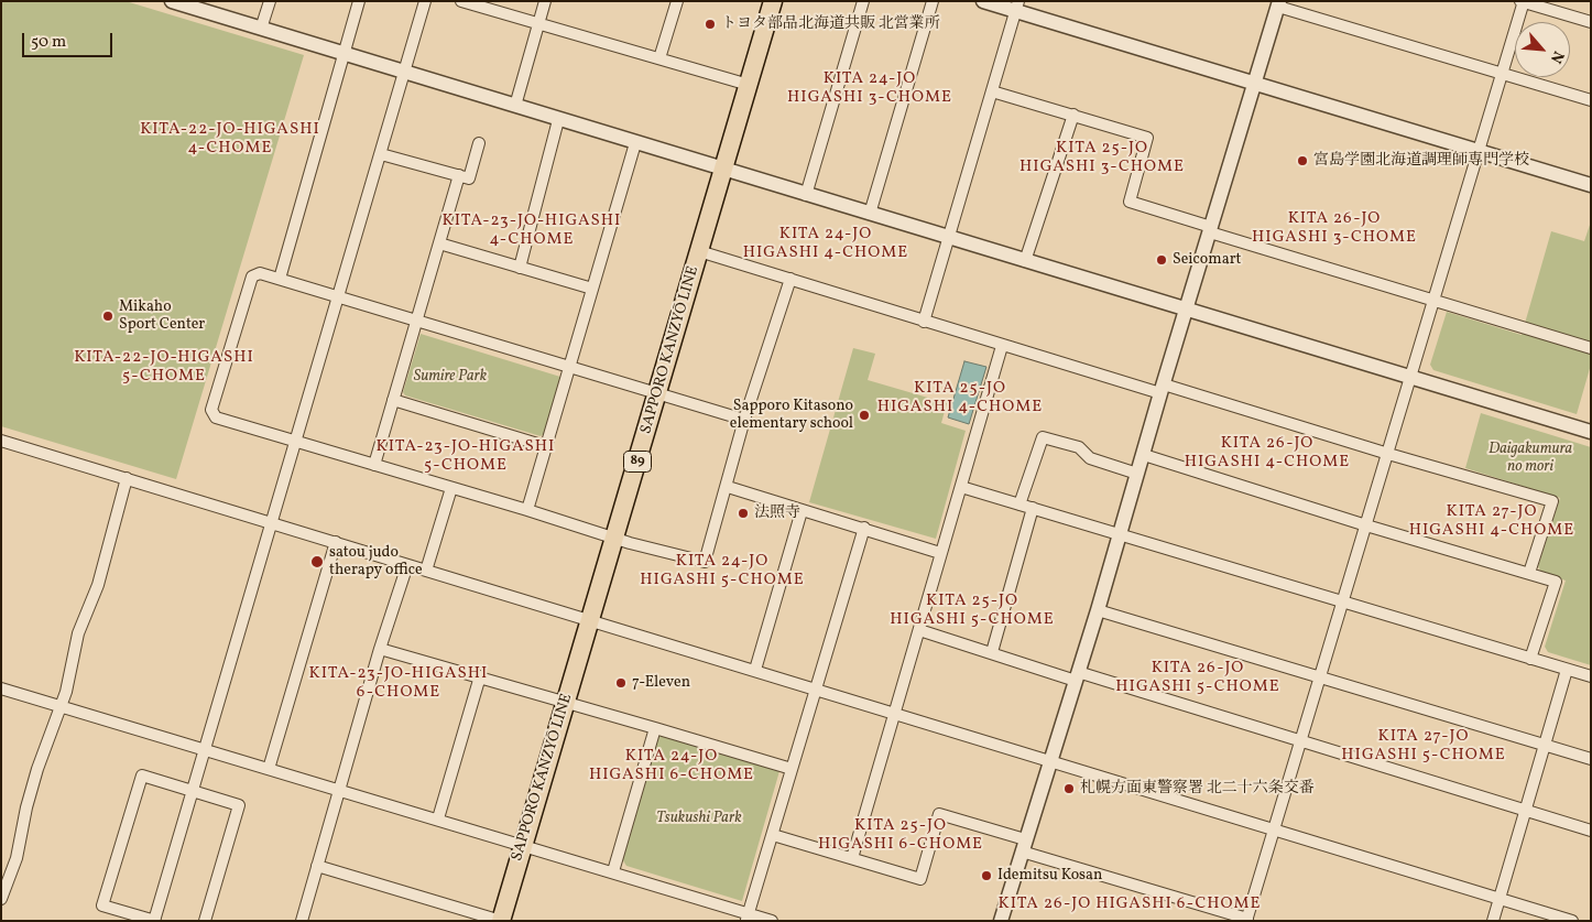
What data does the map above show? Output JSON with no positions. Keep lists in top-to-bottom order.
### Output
{
  "streets": {
    "main road": ["SAPPORO KANZYŌ LINE", "89"]
  },
  "districts": [
    "KITA 24-JO HIGASHI 3-CHOME",
    "KITA-22-JO-HIGASHI 4-CHOME",
    "KITA 25-JO HIGASHI 3-CHOME",
    "KITA 26-JO HIGASHI 3-CHOME",
    "KITA-23-JO-HIGASHI 4-CHOME",
    "KITA 24-JO HIGASHI 4-CHOME",
    "KITA-22-JO-HIGASHI 5-CHOME",
    "KITA 25-JO HIGASHI 4-CHOME",
    "KITA 26-JO HIGASHI 4-CHOME",
    "KITA-23-JO-HIGASHI 5-CHOME",
    "KITA 27-JO HIGASHI 4-CHOME",
    "KITA 24-JO HIGASHI 5-CHOME",
    "KITA 25-JO HIGASHI 5-CHOME",
    "KITA 26-JO HIGASHI 5-CHOME",
    "KITA-23-JO-HIGASHI 6-CHOME",
    "KITA 27-JO HIGASHI 5-CHOME",
    "KITA 24-JO HIGASHI 6-CHOME",
    "KITA 25-JO HIGASHI 6-CHOME",
    "KITA 26-JO HIGASHI 6-CHOME"
  ],
  "parks": ["Sumire Park", "Daigakumura no mori", "Tsukushi Park"],
  "places": [
    "トヨタ部品北海道共販 北営業所",
    "宮島学園北海道調理師専門学校",
    "Seicomart",
    "Mikaho Sport Center",
    "Sapporo Kitasono elementary school",
    "法照寺",
    "satou judo therapy office",
    "7-Eleven",
    "札幌方面東警察署 北二十六条交番",
    "Idemitsu Kosan"
  ],
  "scale_bar": "50 m",
  "north": "bottom right"
}
